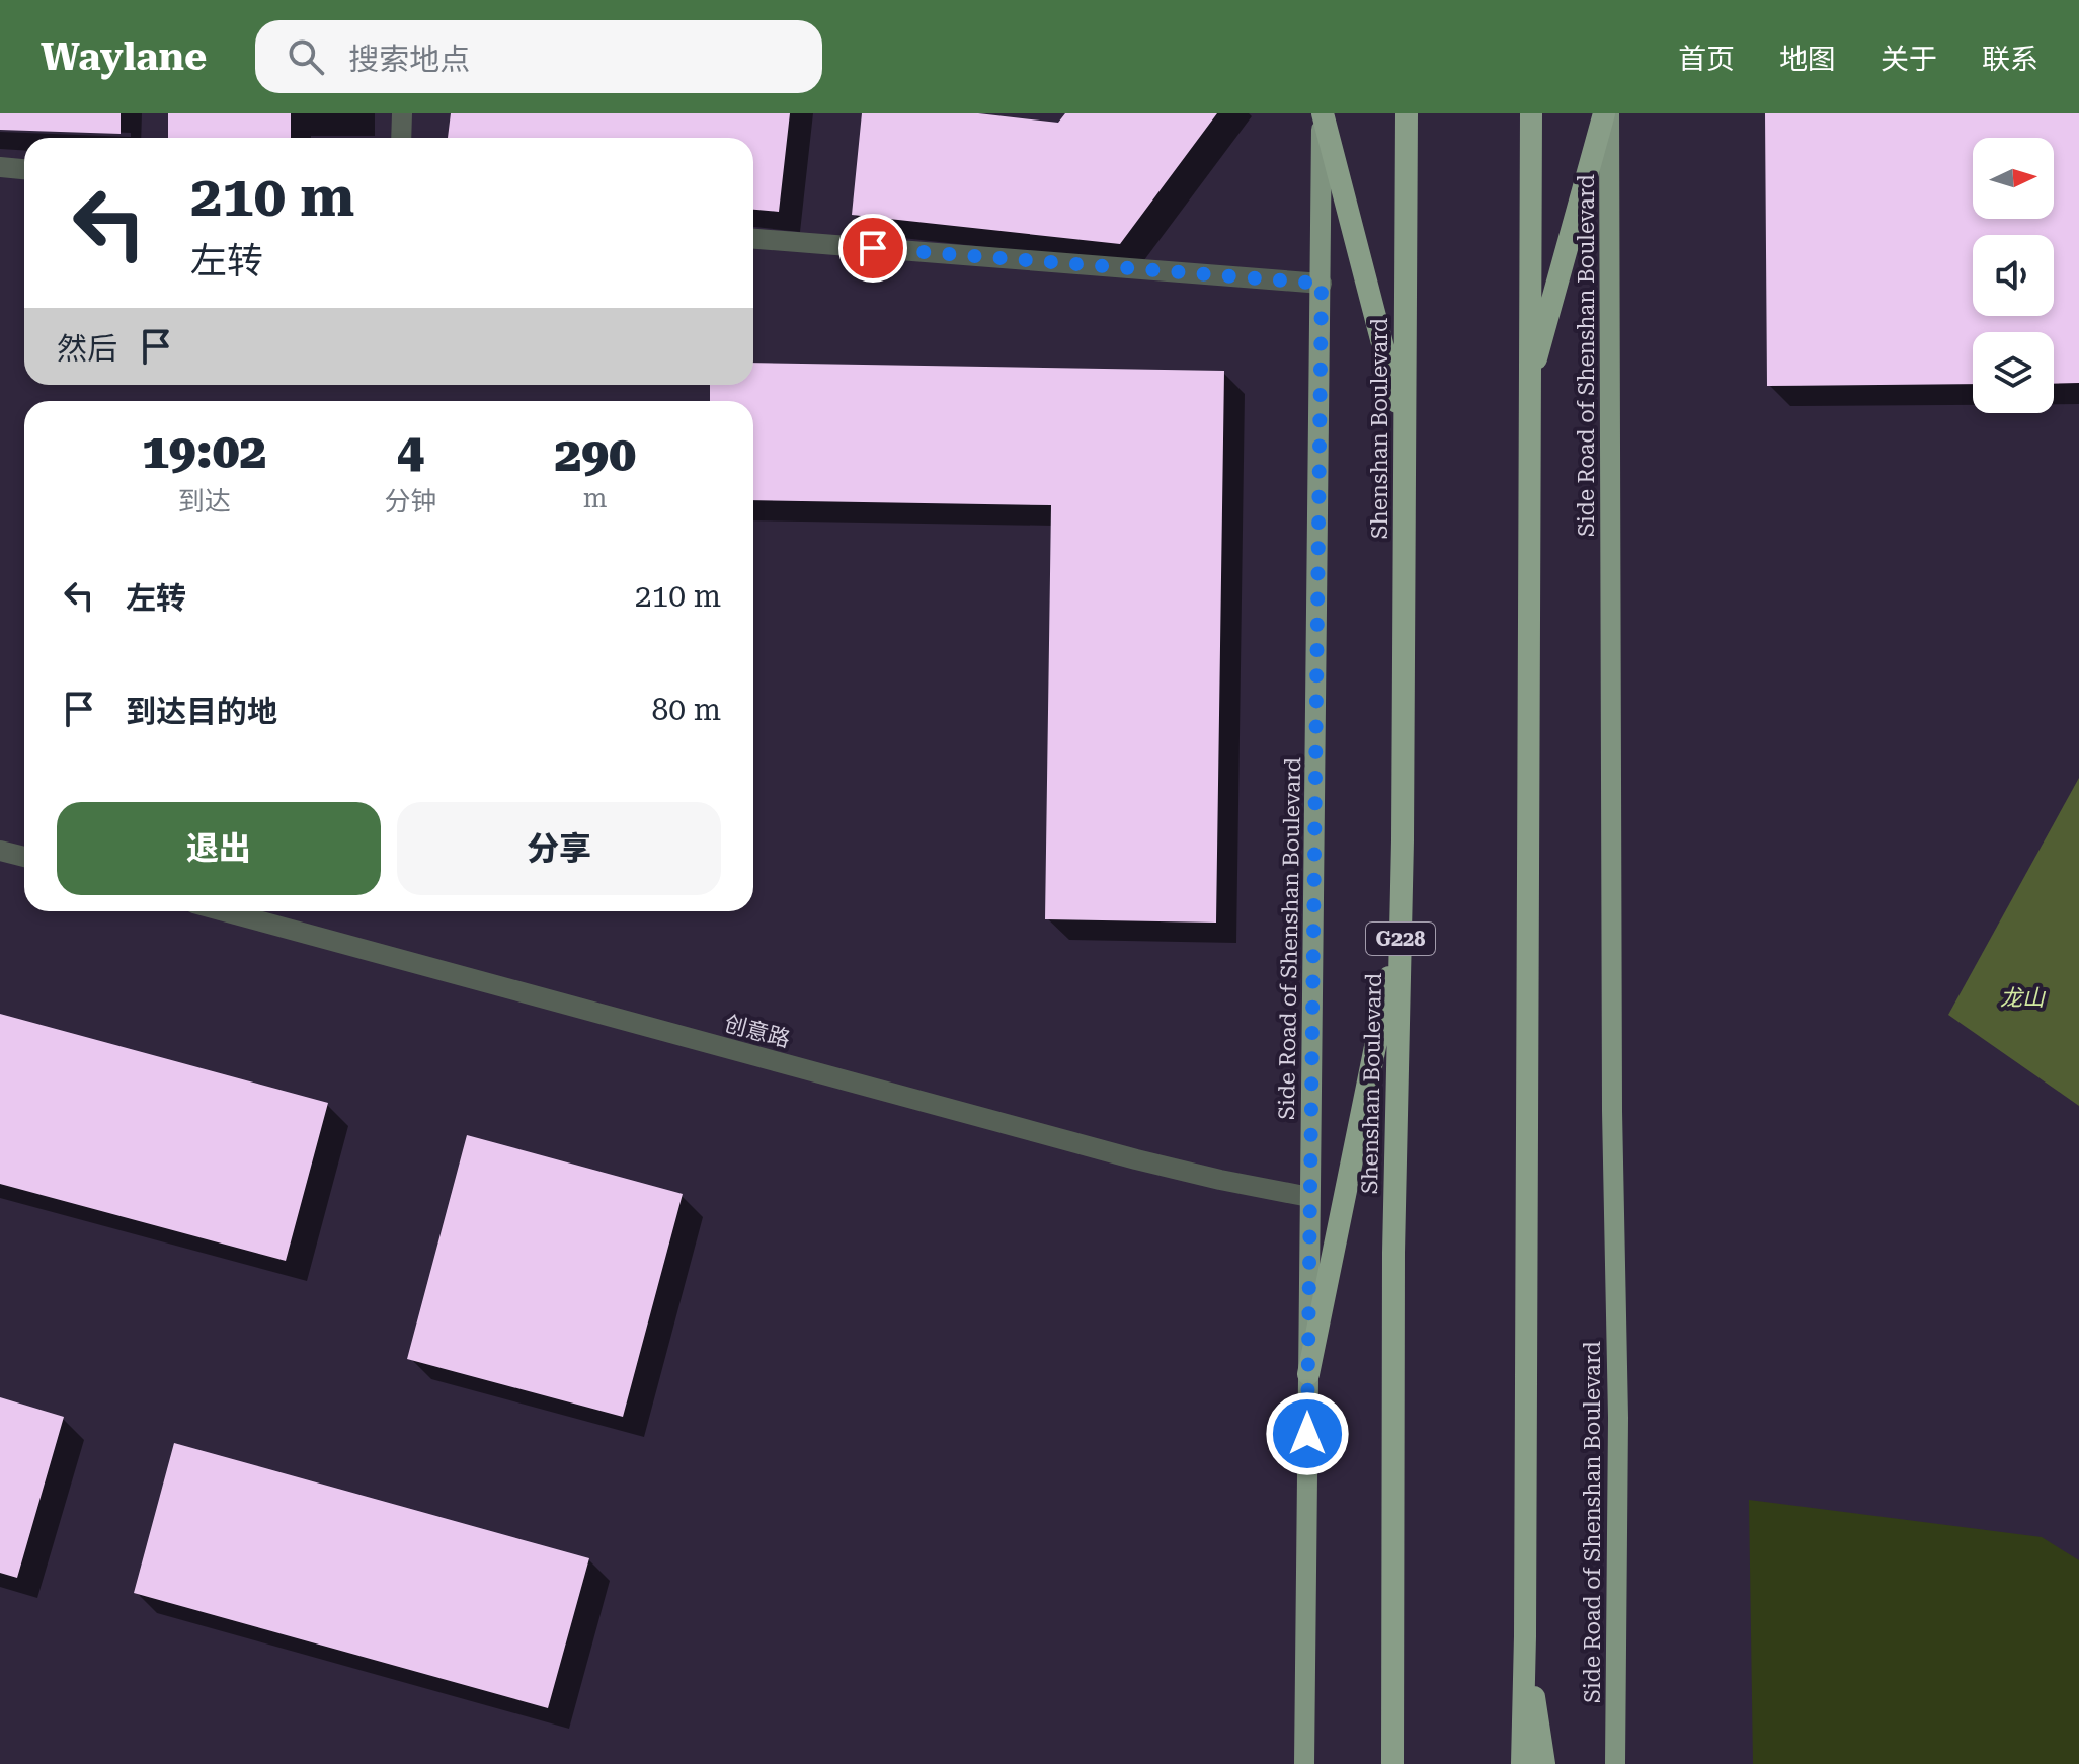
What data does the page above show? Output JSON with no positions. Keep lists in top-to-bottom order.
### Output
{
  "streets": {
    "highway": ["Shenshan Boulevard", "G228"],
    "main road": ["Side Road of Shenshan Boulevard"],
    "street": ["创意路"]
  },
  "crossings": [
    ["Side Road of Shenshan Boulevard", "创意路"]
  ],
  "parks": ["龙山"],
  "north": "right",
  "page": {
    "header": "Waylane",
    "search": "搜索地点",
    "nav": [
      "首页",
      "地图",
      "关于",
      "联系"
    ],
    "turn": ["210 m", "左转"],
    "then": "然后",
    "eta": [
      "19:02",
      "到达",
      "4",
      "分钟",
      "290",
      "m"
    ],
    "list": [
      {
        "name": "左转",
        "value": "210 m"
      },
      {
        "name": "到达目的地",
        "value": "80 m"
      }
    ],
    "buttons": ["退出", "分享"]
  }
}
